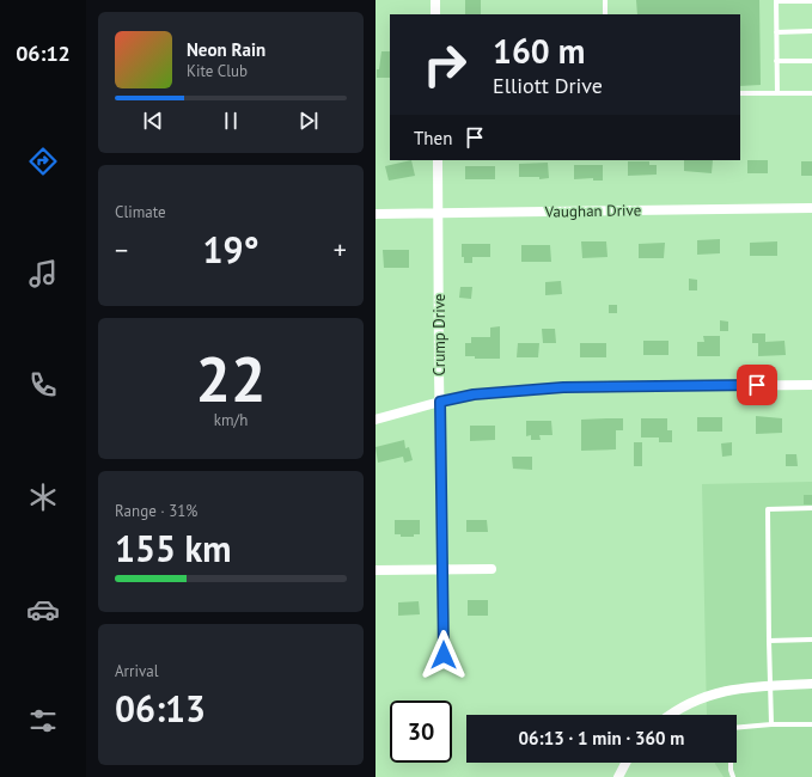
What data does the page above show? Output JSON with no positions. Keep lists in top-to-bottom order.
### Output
{
  "streets": {
    "street": ["Vaughan Drive", "Crump Drive"]
  },
  "crossings": [
    ["Vaughan Drive", "Crump Drive"]
  ],
  "page": {
    "tabs": "06:12",
    "turn": ["160 m", "Elliott Drive"],
    "song": ["Neon Rain", "Kite Club"],
    "then": "Then",
    "tile": [
      "Climate",
      ["22", "km/h"],
      ["Range · 31%", "155 km"],
      ["Arrival", "06:13"]
    ],
    "heat": ["−", "19°", "+"],
    "limit": "30",
    "trip": "06:13 · 1 min · 360 m"
  }
}
